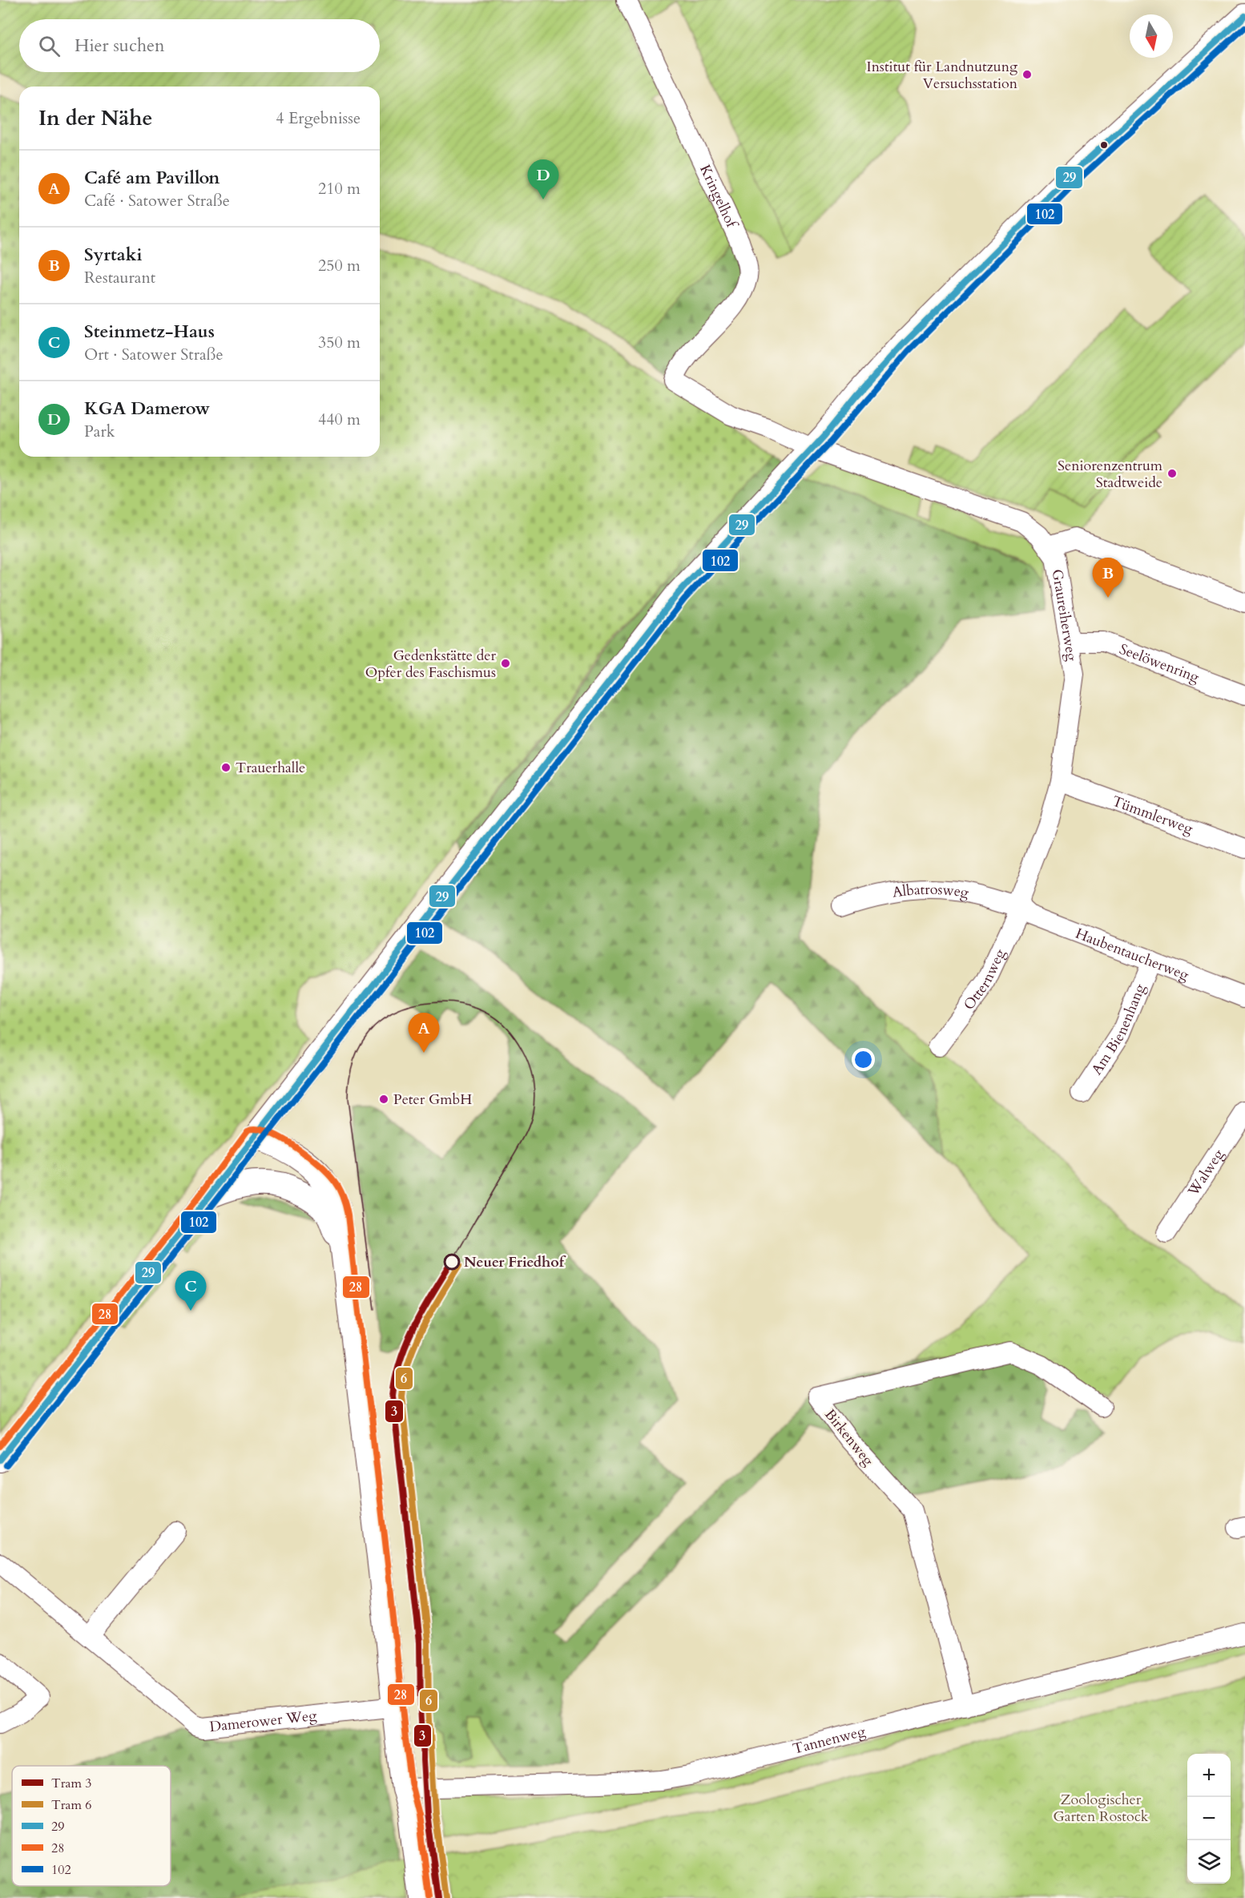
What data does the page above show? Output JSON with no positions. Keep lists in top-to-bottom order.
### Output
{
  "streets": {
    "street": [
      "Kringelhof",
      "Graureiherweg",
      "Seelöwenring",
      "Tümmlerweg",
      "Albatrosweg",
      "Haubentaucherweg",
      "Otternweg",
      "Am Bienenhang",
      "Walweg",
      "Birkenweg",
      "Damerower Weg",
      "Tannenweg"
    ]
  },
  "crossings": [
    ["Kringelhof", "Graureiherweg"],
    ["Graureiherweg", "Seelöwenring"],
    ["Graureiherweg", "Tümmlerweg"],
    ["Graureiherweg", "Albatrosweg"],
    ["Graureiherweg", "Haubentaucherweg"],
    ["Graureiherweg", "Otternweg"],
    ["Albatrosweg", "Haubentaucherweg"],
    ["Albatrosweg", "Otternweg"],
    ["Haubentaucherweg", "Otternweg"],
    ["Haubentaucherweg", "Am Bienenhang"],
    ["Birkenweg", "Tannenweg"]
  ],
  "parks": ["Zoologischer Garten Rostock"],
  "places": [
    "Institut für Landnutzung Versuchsstation",
    "Seniorenzentrum Stadtweide",
    "Gedenkstätte der Opfer des Faschismus",
    "Trauerhalle",
    "Peter GmbH",
    "Neuer Friedhof"
  ],
  "lines": [
    "transit line 29",
    "transit line 102",
    "transit line 28",
    "tram line 3",
    "tram line 6"
  ],
  "legend": [
    "Tram 3",
    "Tram 6",
    "29",
    "28",
    "102"
  ],
  "north": "bottom",
  "page": {
    "search": "Hier suchen",
    "heading": ["In der Nähe", "4 Ergebnisse"],
    "list": [
      {
        "mark": "A",
        "name": "Café am Pavillon",
        "note": "Café · Satower Straße",
        "value": "210 m"
      },
      {
        "mark": "B",
        "name": "Syrtaki",
        "note": "Restaurant",
        "value": "250 m"
      },
      {
        "mark": "C",
        "name": "Steinmetz-Haus",
        "note": "Ort · Satower Straße",
        "value": "350 m"
      },
      {
        "mark": "D",
        "name": "KGA Damerow",
        "note": "Park",
        "value": "440 m"
      }
    ],
    "pins": [
      "D",
      "B",
      "A",
      "C"
    ],
    "map_buttons": ["+", "−"]
  }
}
